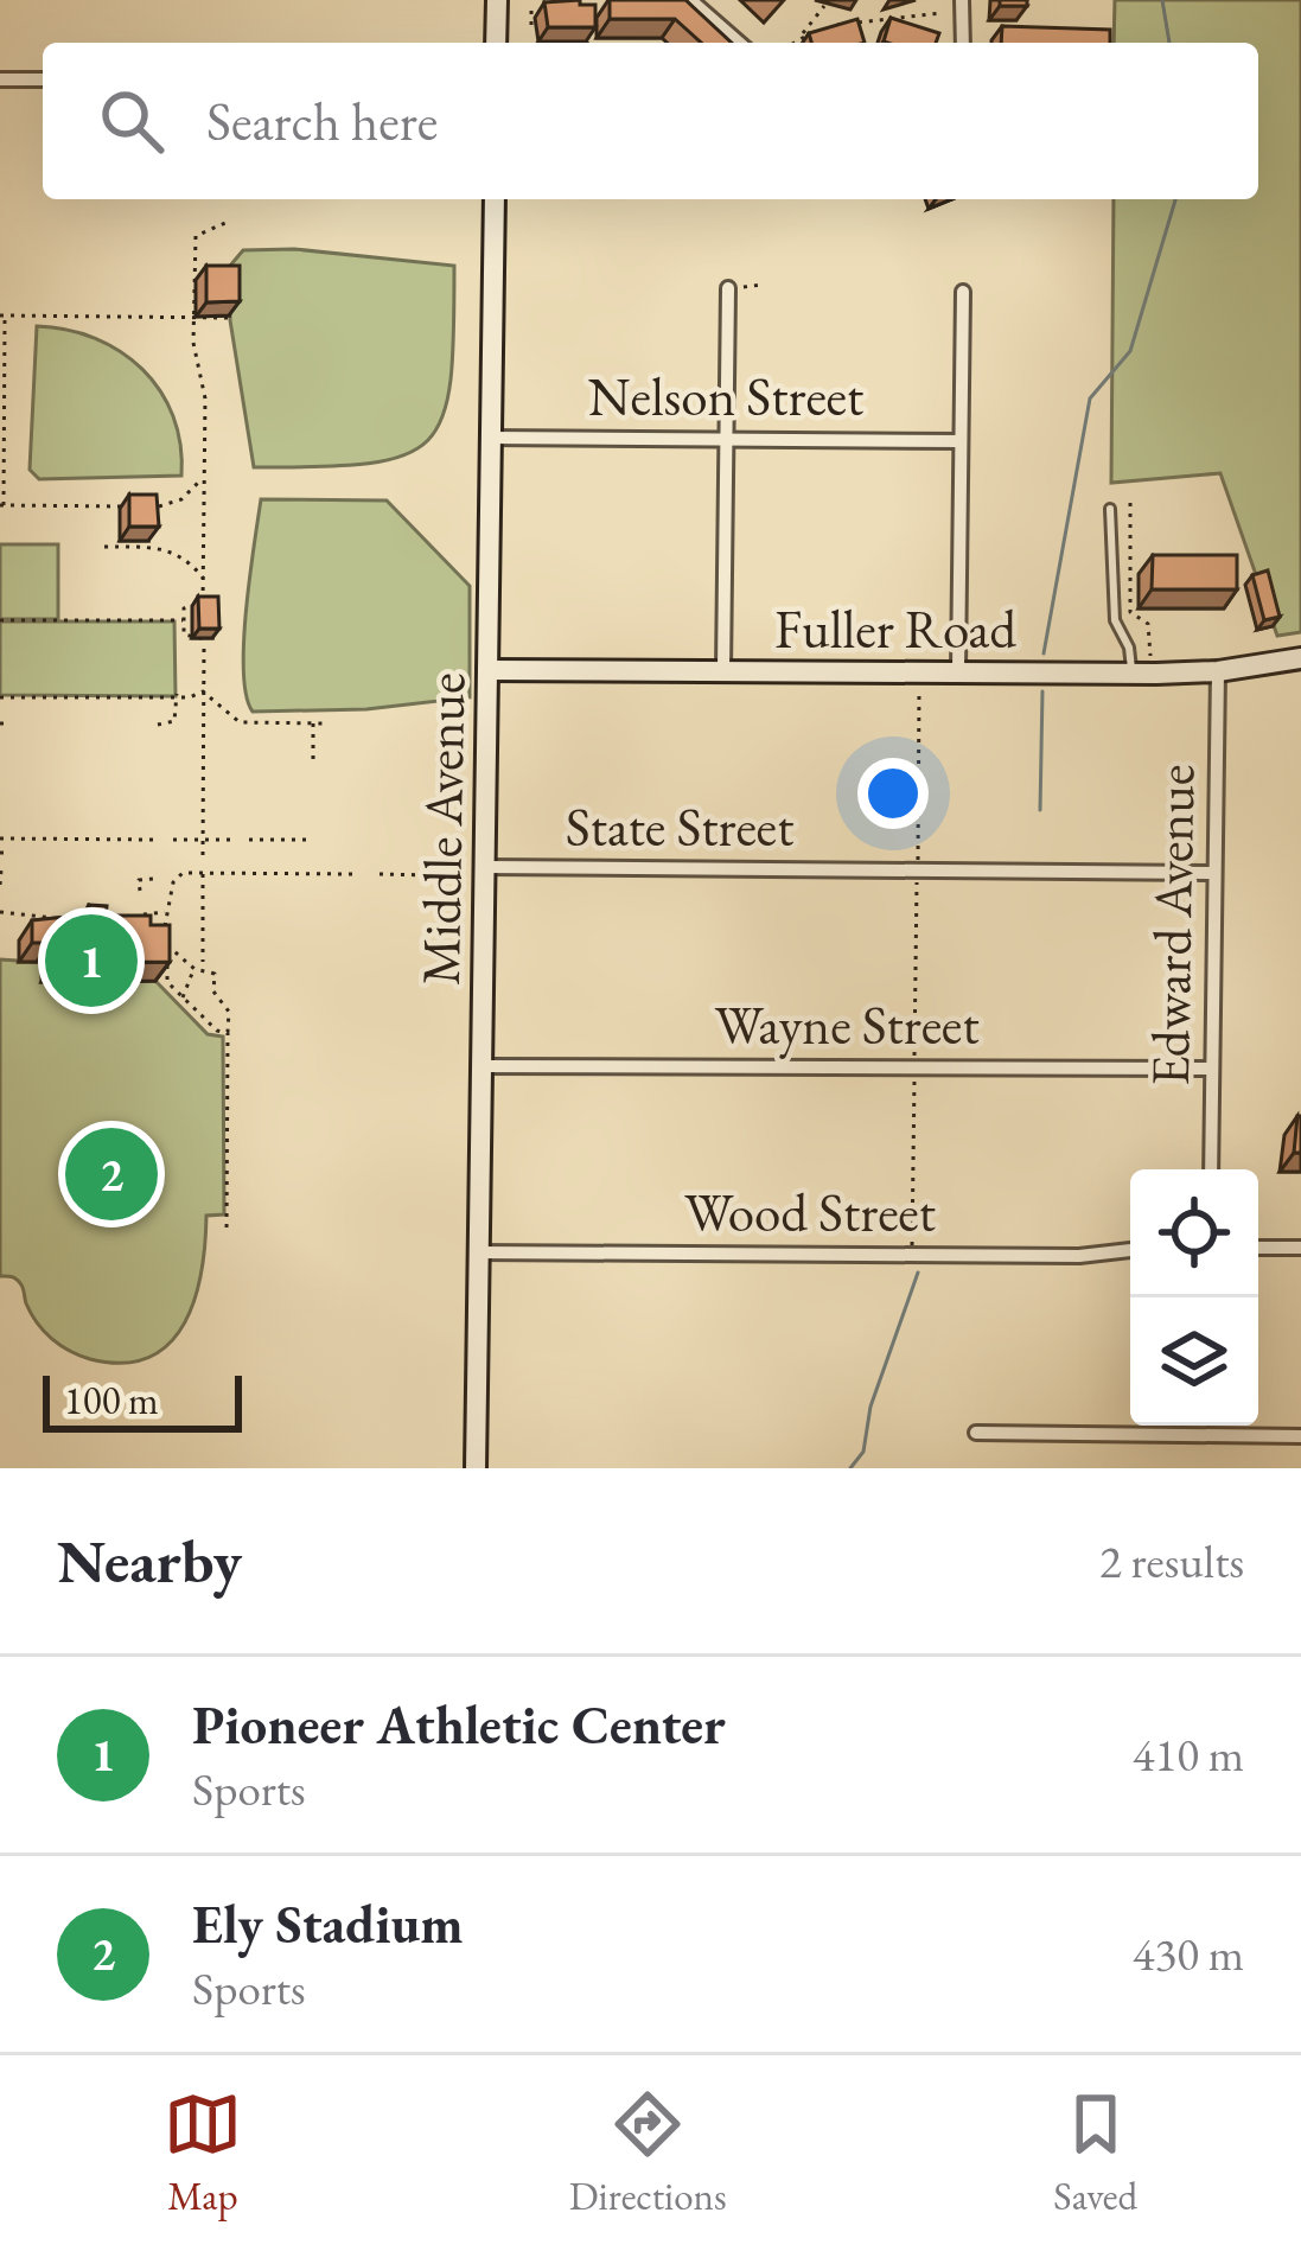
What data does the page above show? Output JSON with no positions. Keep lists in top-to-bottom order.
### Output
{
  "streets": {
    "street": [
      "Nelson Street",
      "Fuller Road",
      "State Street",
      "Middle Avenue",
      "Edward Avenue",
      "Wayne Street",
      "Wood Street"
    ]
  },
  "crossings": [
    ["Nelson Street", "Middle Avenue"],
    ["Fuller Road", "Middle Avenue"],
    ["Fuller Road", "Edward Avenue"],
    ["State Street", "Middle Avenue"],
    ["State Street", "Edward Avenue"],
    ["Middle Avenue", "Wayne Street"],
    ["Middle Avenue", "Wood Street"],
    ["Edward Avenue", "Wayne Street"]
  ],
  "scale_bar": "100 m",
  "page": {
    "search": "Search here",
    "pins": ["1", "2"],
    "scale": "100 m",
    "heading": ["Nearby", "2 results"],
    "list": [
      {
        "mark": "1",
        "name": "Pioneer Athletic Center",
        "note": "Sports",
        "value": "410 m"
      },
      {
        "mark": "2",
        "name": "Ely Stadium",
        "note": "Sports",
        "value": "430 m"
      }
    ],
    "nav": ["Map", "Directions", "Saved"]
  }
}
